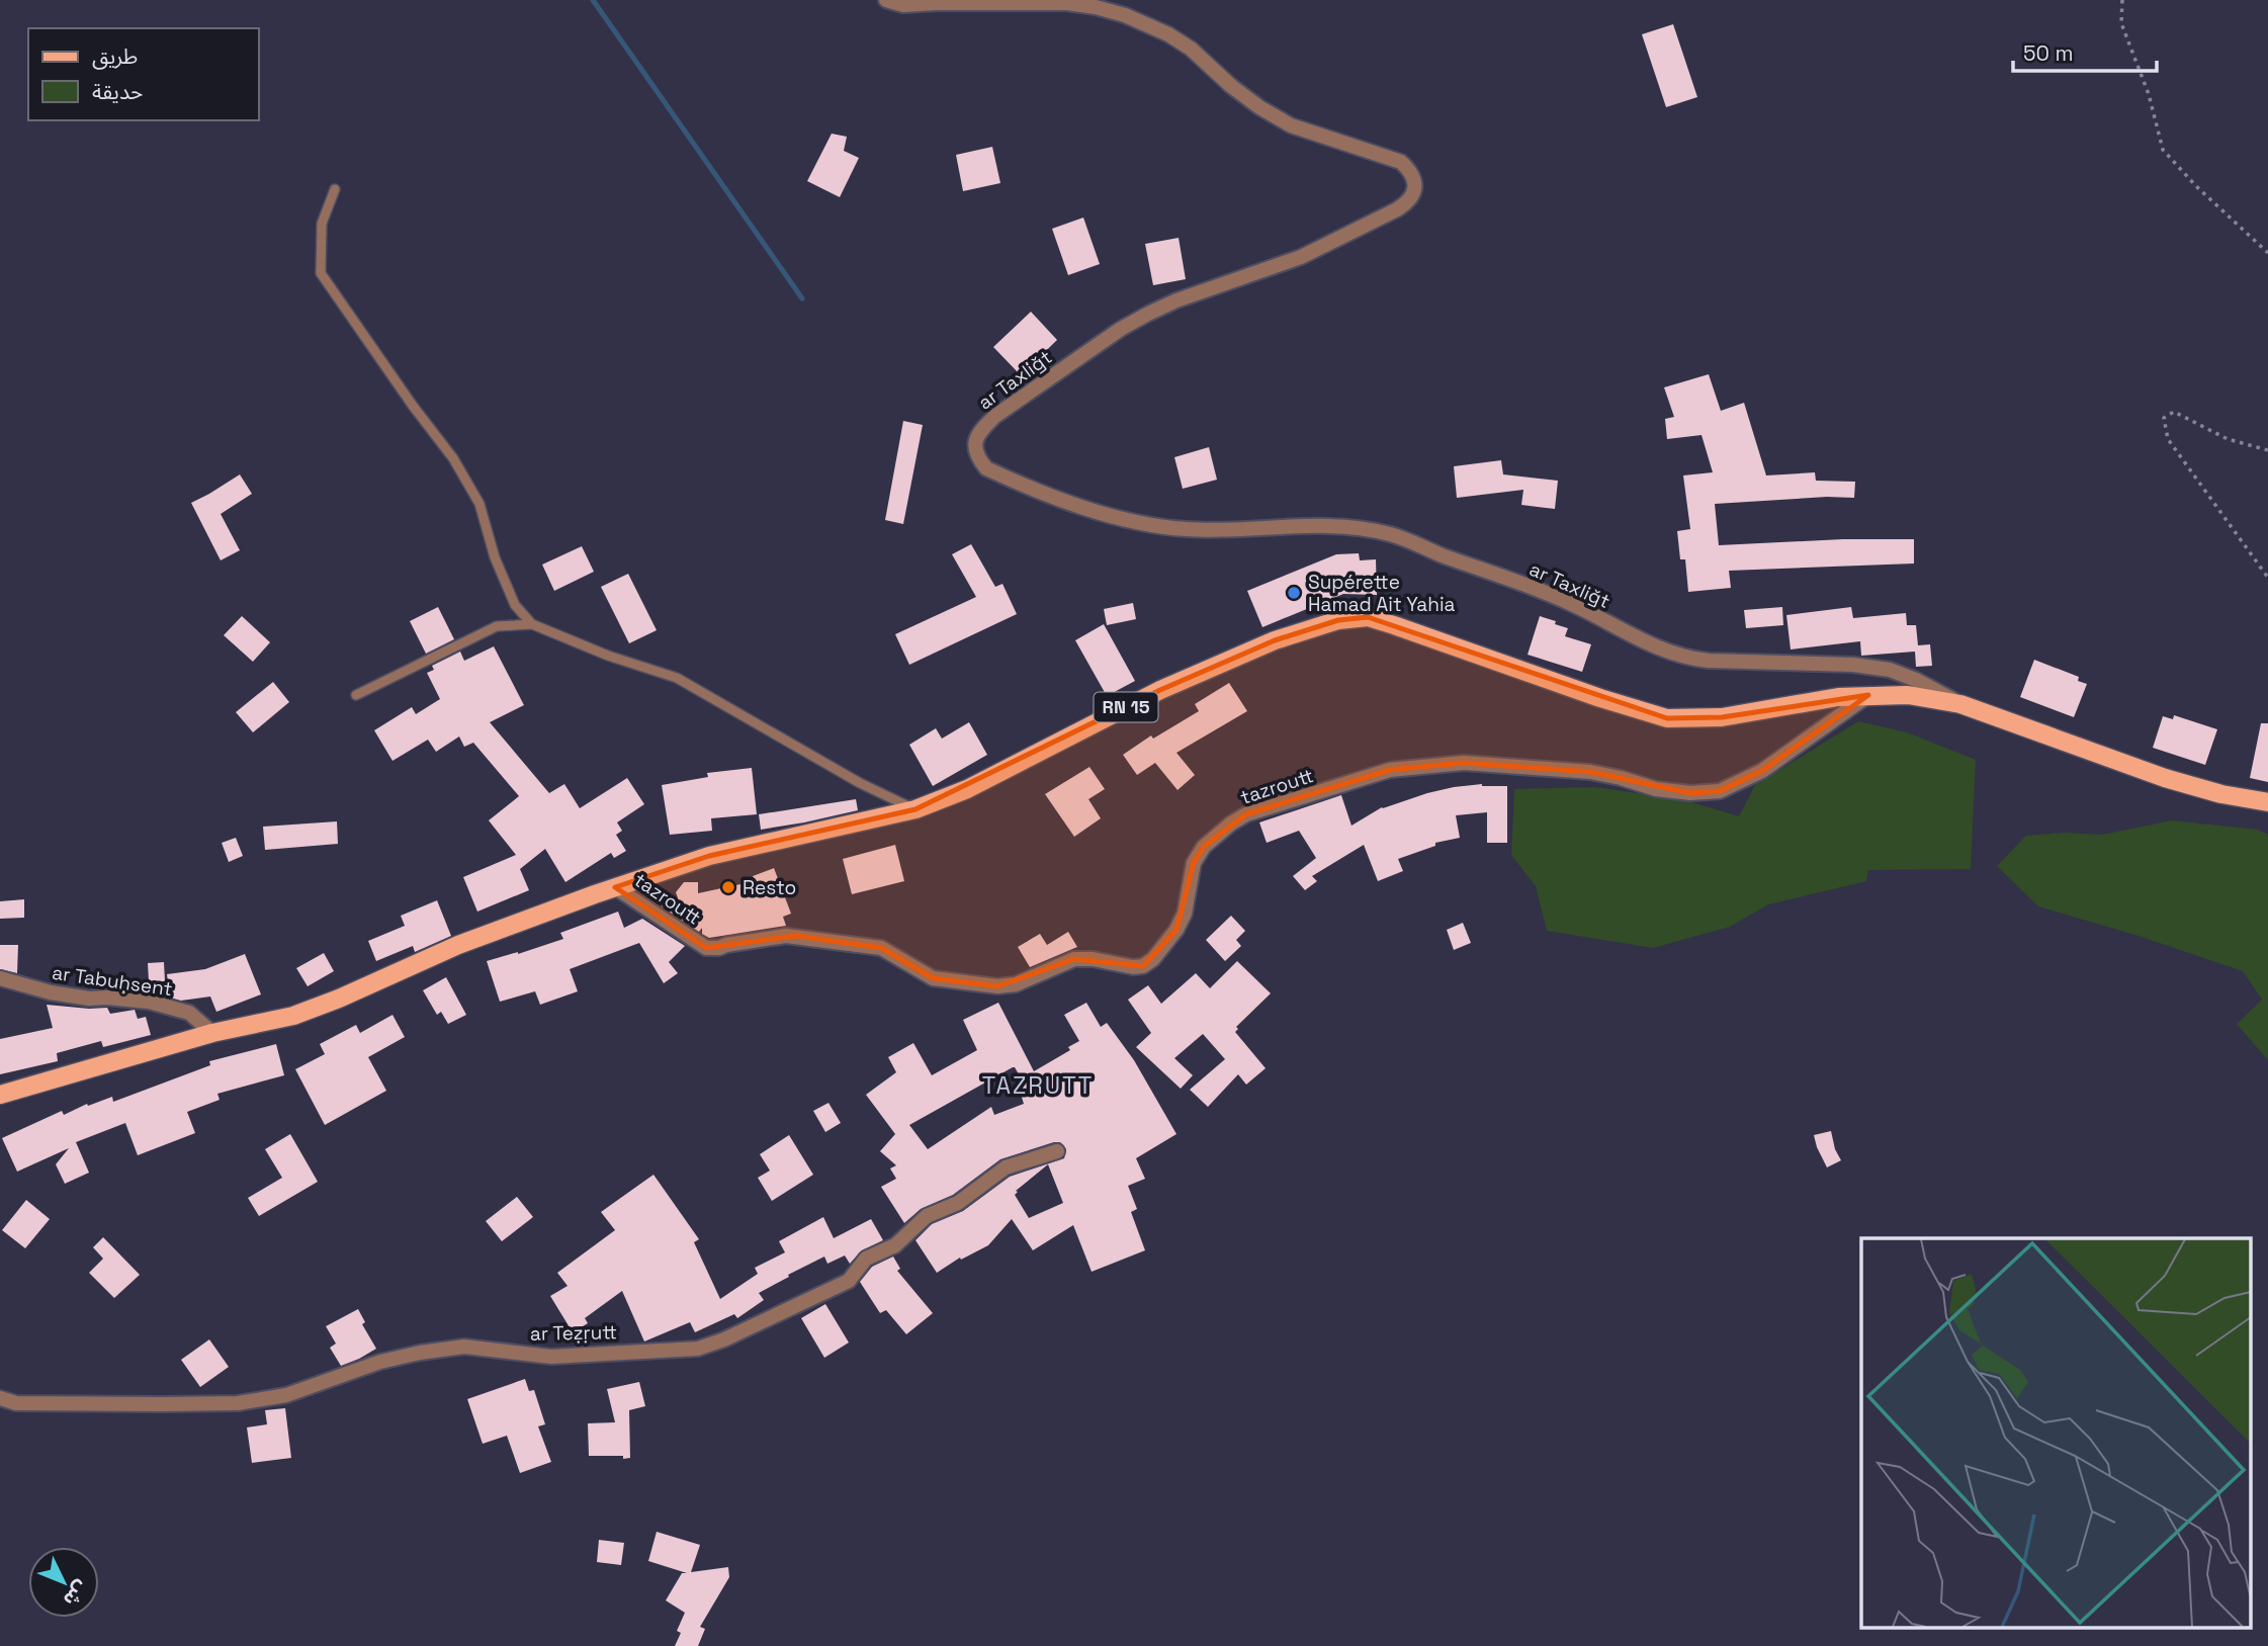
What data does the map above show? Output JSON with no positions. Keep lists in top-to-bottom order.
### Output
{
  "streets": {
    "main road": ["RN 15"],
    "street": [
      "ar Taxliǧt",
      "tazroutt",
      "ar Tabuḥsent",
      "ar Teẓṛutt"
    ]
  },
  "crossings": [
    ["ar Taxliǧt", "RN 15"],
    ["RN 15", "tazroutt"],
    ["RN 15", "ar Tabuḥsent"]
  ],
  "districts": ["TAZRUTT"],
  "places": ["Supérette Hamad Ait Yahia", "Resto"],
  "legend": ["طريق", "حديقة"],
  "scale_bar": "50 m",
  "north": "bottom right"
}
